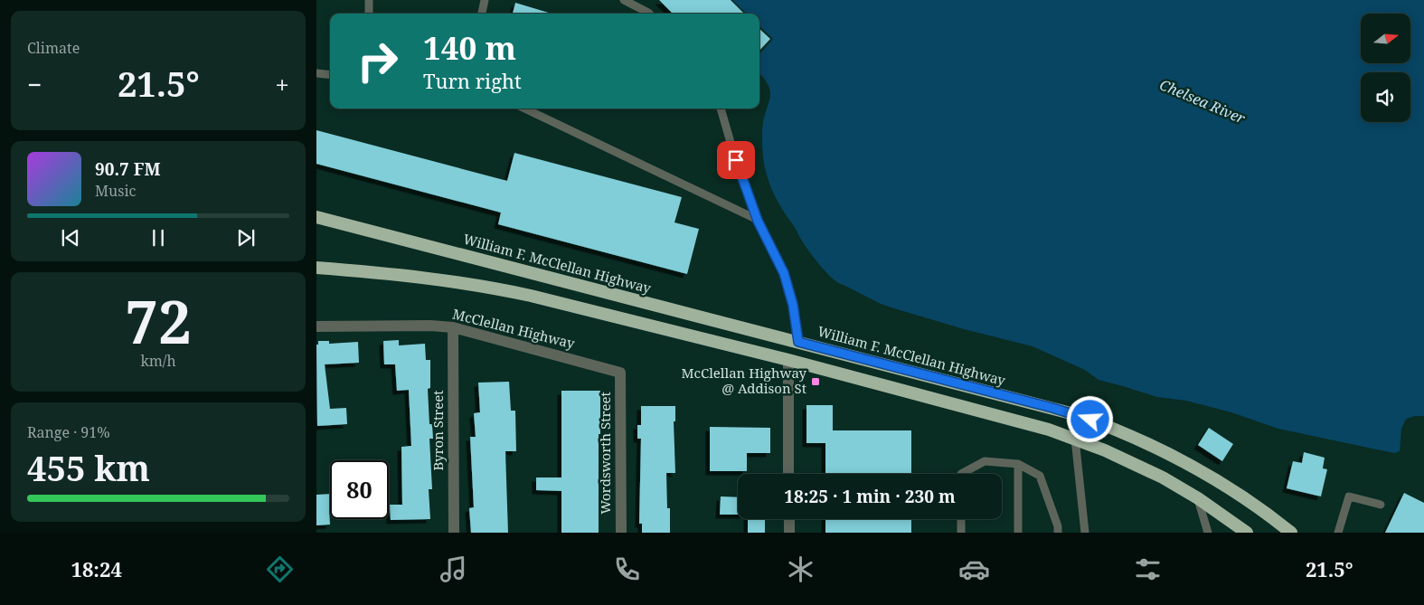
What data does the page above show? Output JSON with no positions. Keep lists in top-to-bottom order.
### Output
{
  "streets": {
    "highway": ["William F. McClellan Highway"],
    "street": ["McClellan Highway", "Byron Street", "Wordsworth Street"]
  },
  "crossings": [
    ["McClellan Highway", "Byron Street"],
    ["McClellan Highway", "Wordsworth Street"]
  ],
  "water": ["Chelsea River"],
  "places": {
    "transit": ["McClellan Highway @ Addison St"]
  },
  "north": "right",
  "page": {
    "tile": [
      "Climate",
      ["72", "km/h"],
      ["Range · 91%", "455 km"]
    ],
    "turn": ["140 m", "Turn right"],
    "heat": ["−", "21.5°", "+"],
    "song": ["90.7 FM", "Music"],
    "limit": "80",
    "trip": "18:25 · 1 min · 230 m",
    "tabs": ["18:24", "21.5°"]
  }
}
